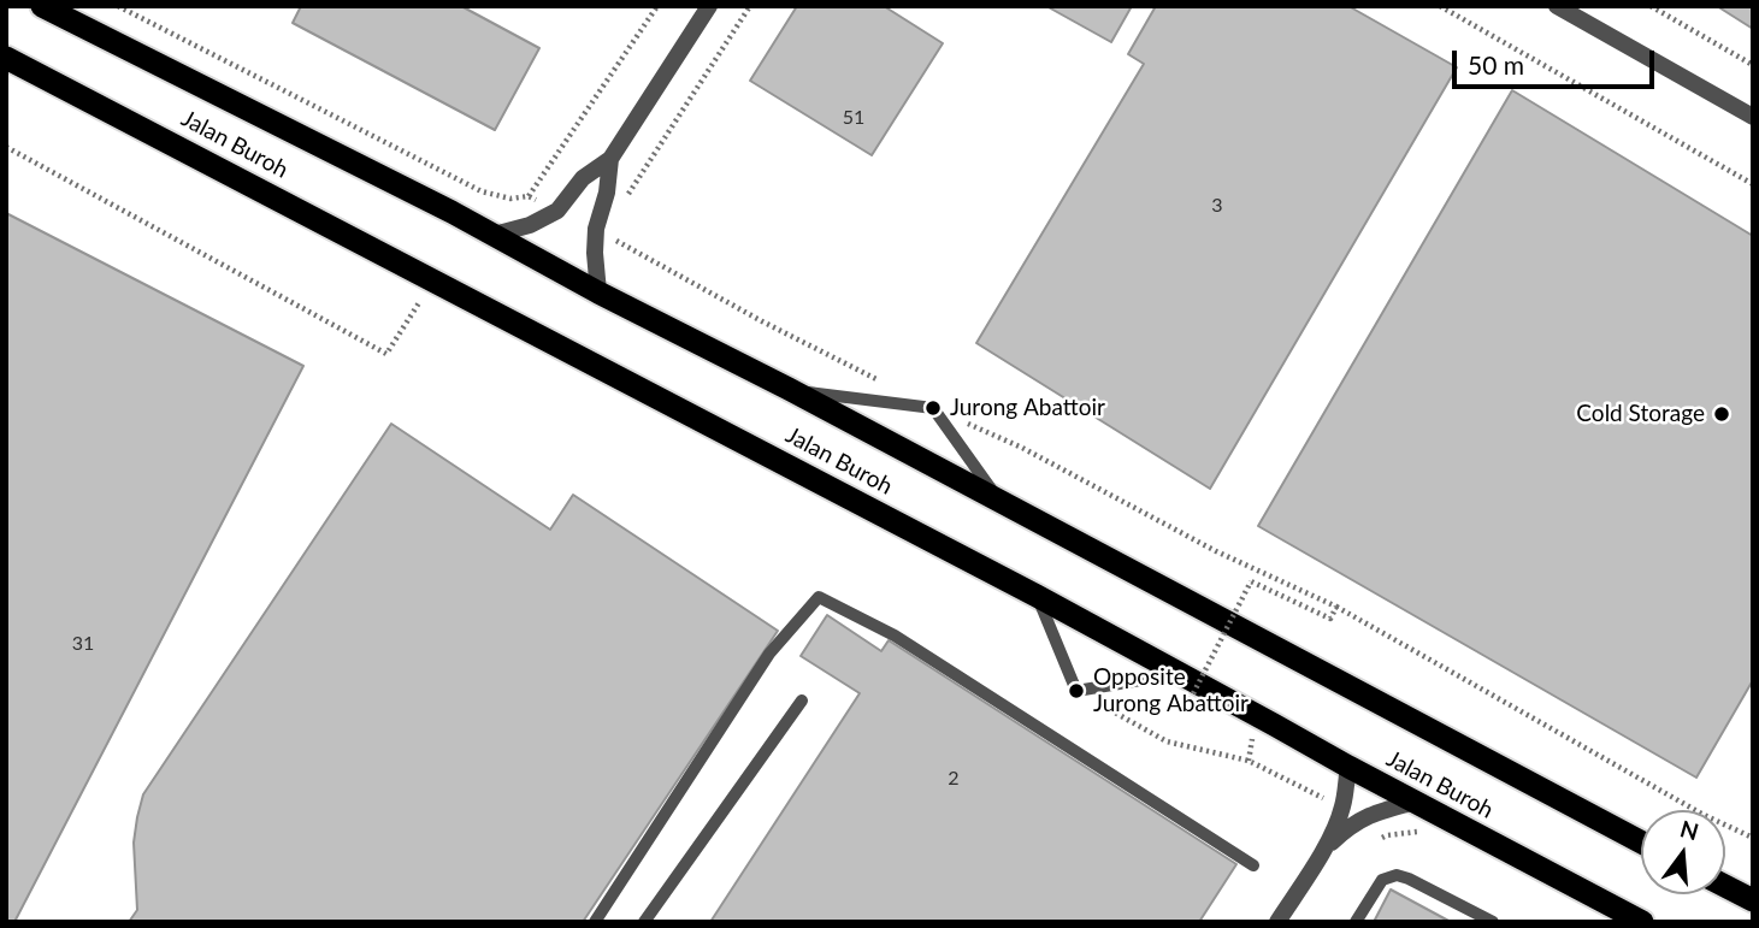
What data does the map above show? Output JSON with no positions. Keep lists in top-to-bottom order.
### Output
{
  "streets": {
    "highway": ["Jalan Buroh"]
  },
  "places": ["Jurong Abattoir", "Cold Storage", "Opposite Jurong Abattoir"],
  "house_numbers": [
    "51",
    "3",
    "31",
    "2"
  ],
  "scale_bar": "50 m",
  "north": "top"
}
